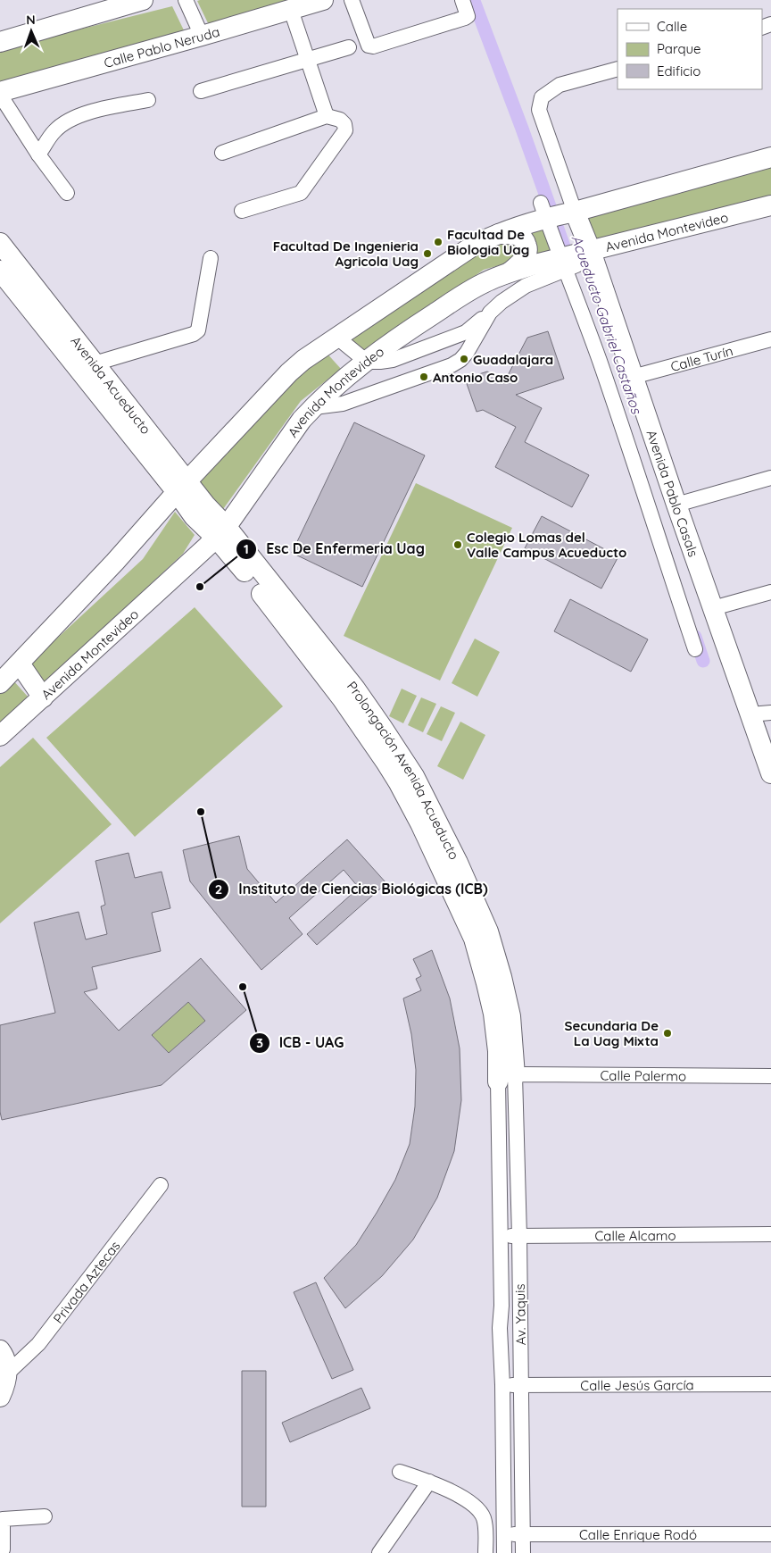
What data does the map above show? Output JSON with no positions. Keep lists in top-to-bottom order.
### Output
{
  "streets": {
    "street": [
      "Calle Pablo Neruda",
      "Avenida Montevideo",
      "Calle Turín",
      "Avenida Acueducto",
      "Avenida Pablo Casals",
      "Prolongación Avenida Acueducto",
      "Calle Palermo",
      "Calle Alcamo",
      "Privada Aztecas",
      "Av. Yaquis",
      "Calle Jesús García",
      "Calle Enrique Rodó"
    ]
  },
  "crossings": [
    ["Avenida Montevideo", "Avenida Acueducto"],
    ["Avenida Montevideo", "Avenida Pablo Casals"],
    ["Avenida Montevideo", "Prolongación Avenida Acueducto"],
    ["Calle Turín", "Avenida Pablo Casals"],
    ["Avenida Acueducto", "Prolongación Avenida Acueducto"],
    ["Prolongación Avenida Acueducto", "Calle Palermo"],
    ["Prolongación Avenida Acueducto", "Av. Yaquis"],
    ["Calle Palermo", "Av. Yaquis"],
    ["Calle Alcamo", "Av. Yaquis"],
    ["Av. Yaquis", "Calle Jesús García"],
    ["Av. Yaquis", "Calle Enrique Rodó"]
  ],
  "water": ["Acueducto Gabriel Castaños"],
  "places": [
    "Facultad De Biologia Uag",
    "Facultad De Ingenieria Agricola Uag",
    "Guadalajara",
    "Antonio Caso",
    "Colegio Lomas del Valle Campus Acueducto",
    "Esc De Enfermeria Uag",
    "Instituto de Ciencias Biológicas (ICB)",
    "ICB - UAG",
    "Secundaria De La Uag Mixta"
  ],
  "legend": ["Calle", "Parque", "Edificio"],
  "north": "top"
}
